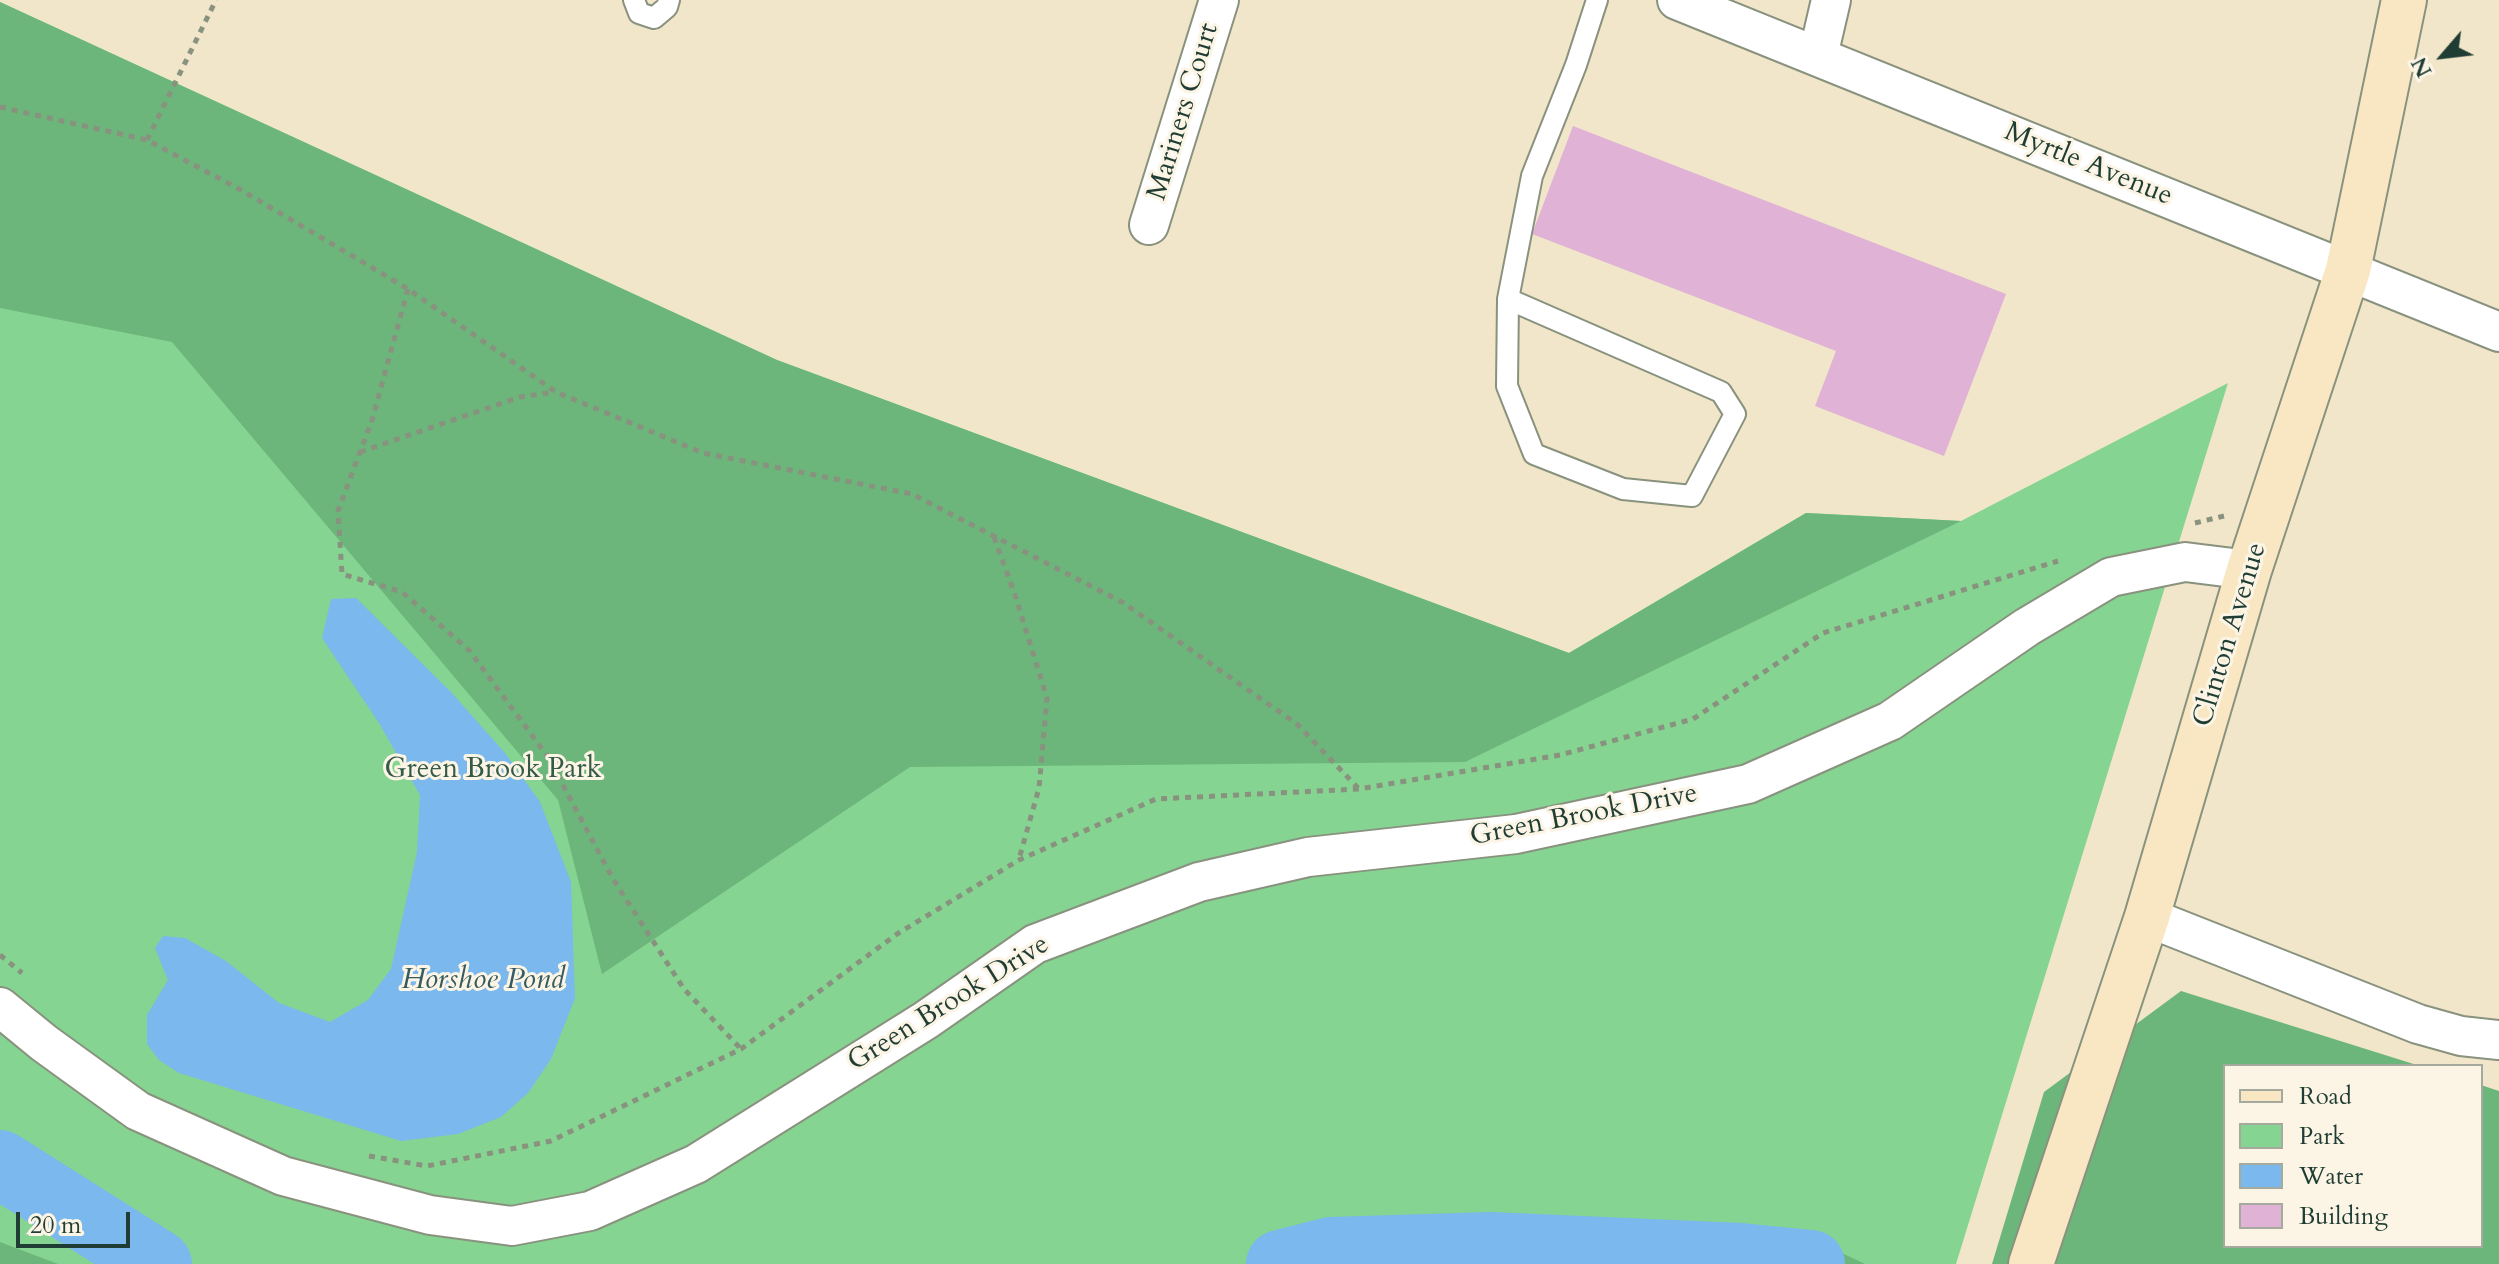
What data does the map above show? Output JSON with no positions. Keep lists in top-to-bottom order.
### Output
{
  "streets": {
    "street": [
      "Mariners Court",
      "Myrtle Avenue",
      "Clinton Avenue",
      "Green Brook Drive"
    ]
  },
  "crossings": [
    ["Myrtle Avenue", "Clinton Avenue"],
    ["Clinton Avenue", "Green Brook Drive"]
  ],
  "water": ["Horshoe Pond"],
  "parks": ["Green Brook Park"],
  "legend": [
    "Road",
    "Park",
    "Water",
    "Building"
  ],
  "scale_bar": "20 m",
  "north": "bottom left"
}
